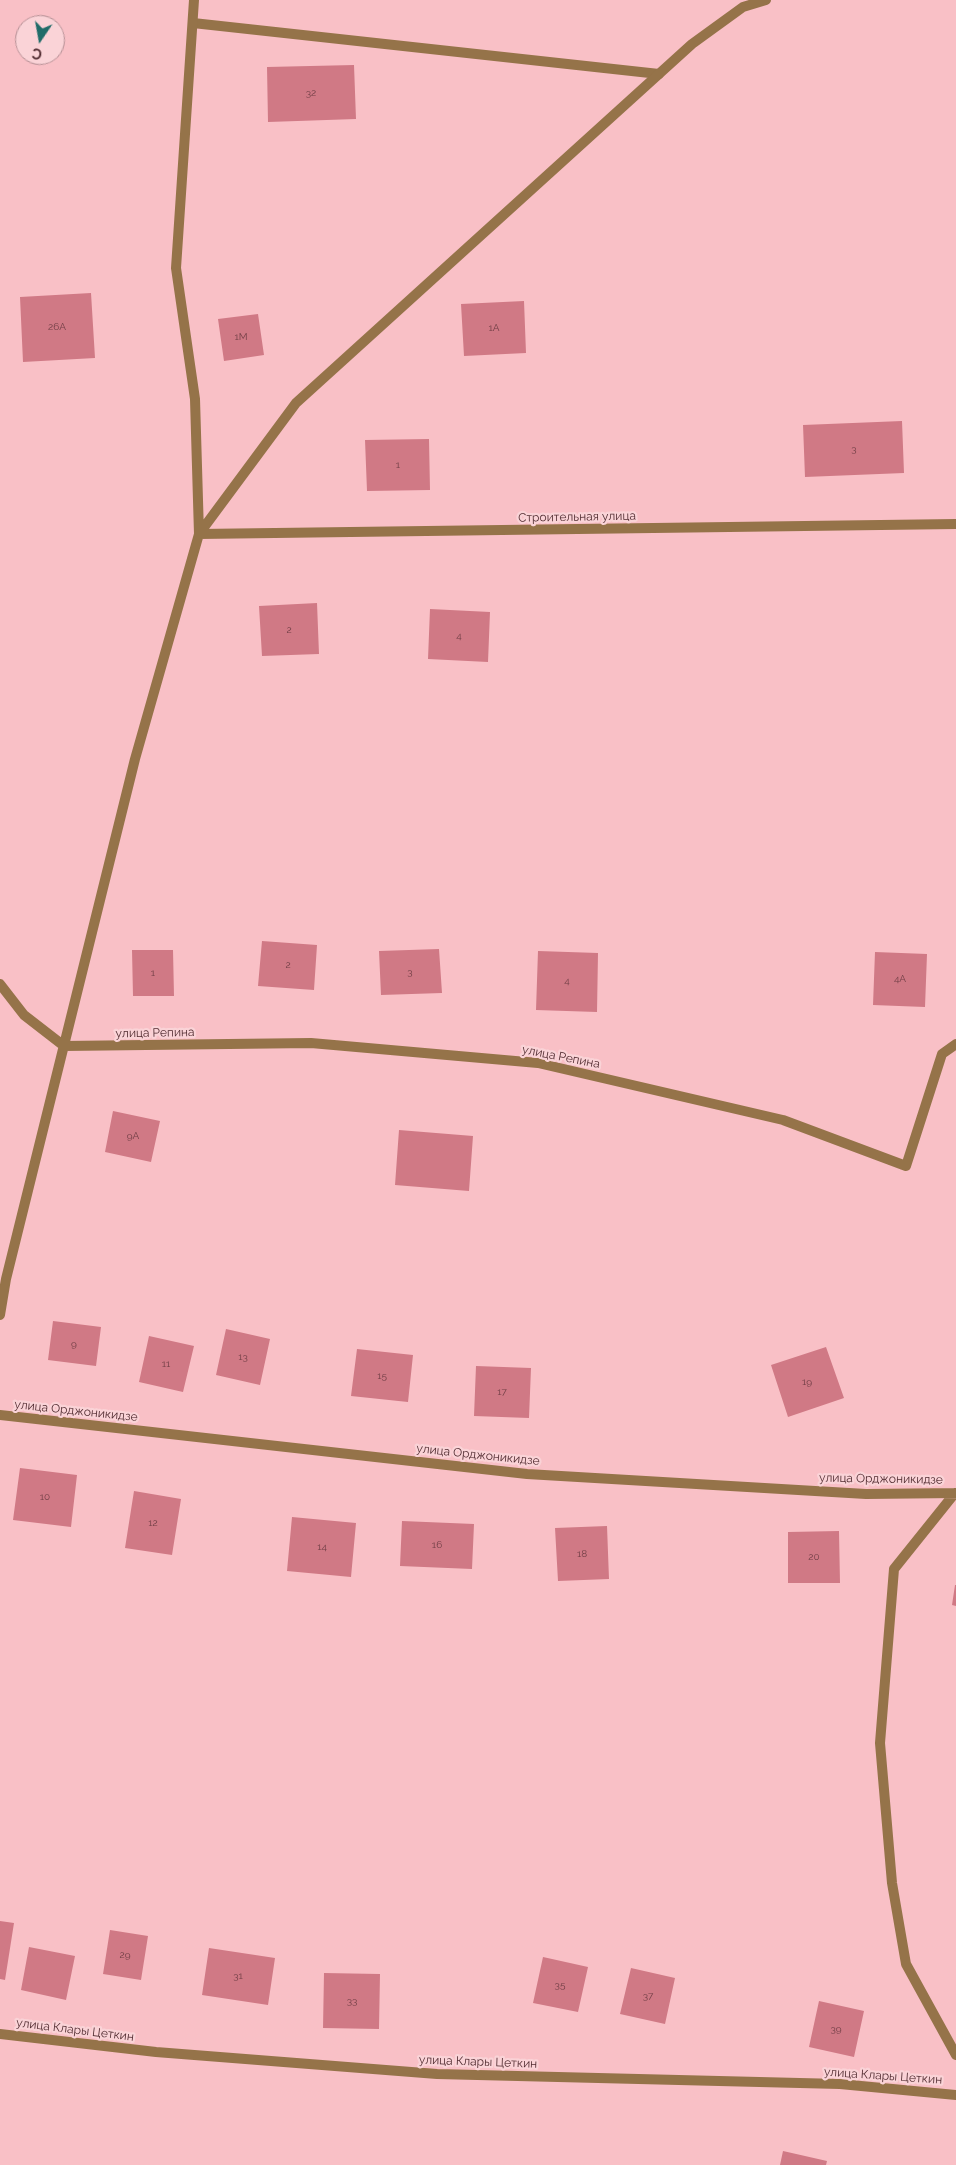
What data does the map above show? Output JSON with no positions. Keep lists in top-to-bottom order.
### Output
{
  "streets": {
    "street": [
      "Строительная улица",
      "улица Репина",
      "улица Орджоникидзе",
      "улица Клары Цеткин"
    ]
  },
  "house_numbers": [
    "32",
    "26А",
    "1А",
    "1М",
    "3",
    "1",
    "2",
    "4",
    "2",
    "3",
    "1",
    "4А",
    "4",
    "9А",
    "9",
    "13",
    "11",
    "15",
    "19",
    "17",
    "10",
    "12",
    "16",
    "14",
    "18",
    "20",
    "29",
    "31",
    "35",
    "37",
    "33",
    "39"
  ],
  "north": "bottom"
}
